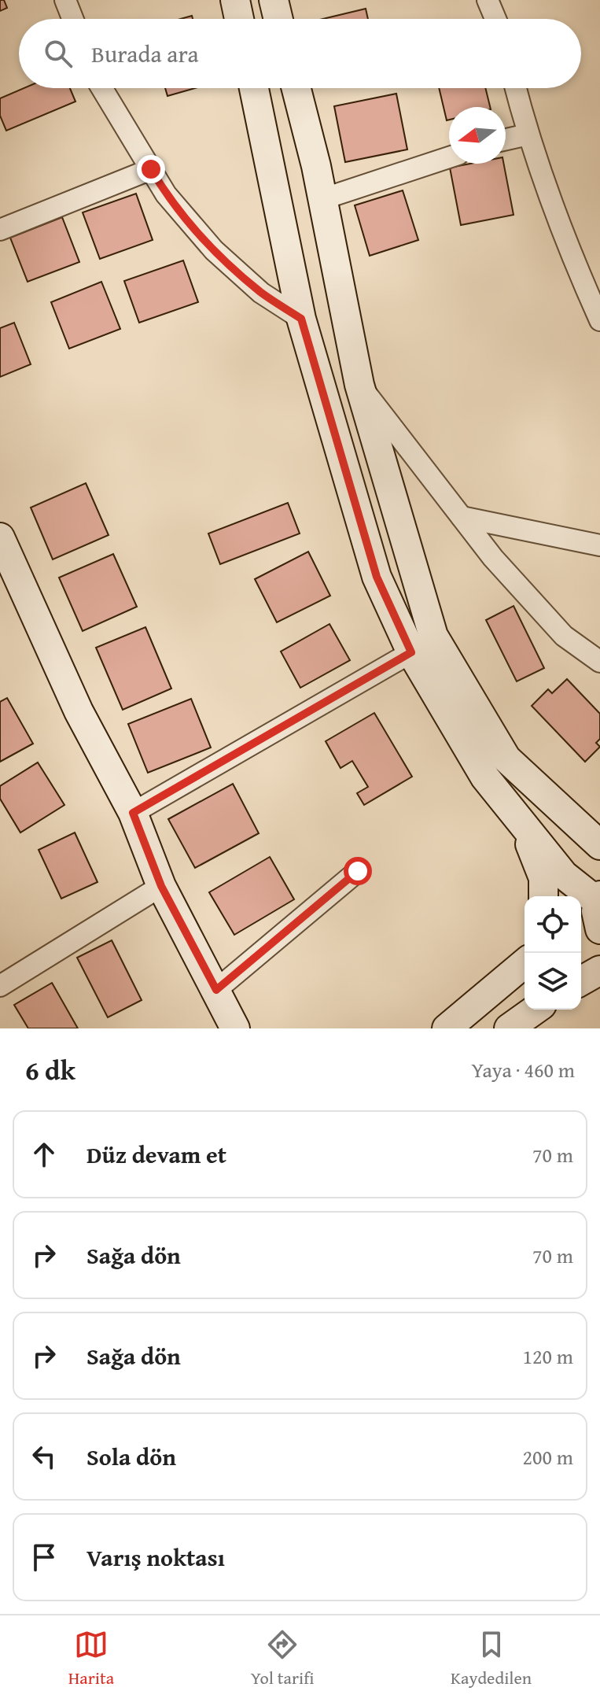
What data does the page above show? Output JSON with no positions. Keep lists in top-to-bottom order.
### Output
{
  "north": "left",
  "page": {
    "search": "Burada ara",
    "heading": ["6 dk", "Yaya · 460 m"],
    "list": [
      ["Düz devam et", "70 m"],
      ["Sağa dön", "70 m"],
      ["Sağa dön", "120 m"],
      ["Sola dön", "200 m"],
      "Varış noktası"
    ],
    "nav": ["Harita", "Yol tarifi", "Kaydedilen"]
  }
}
